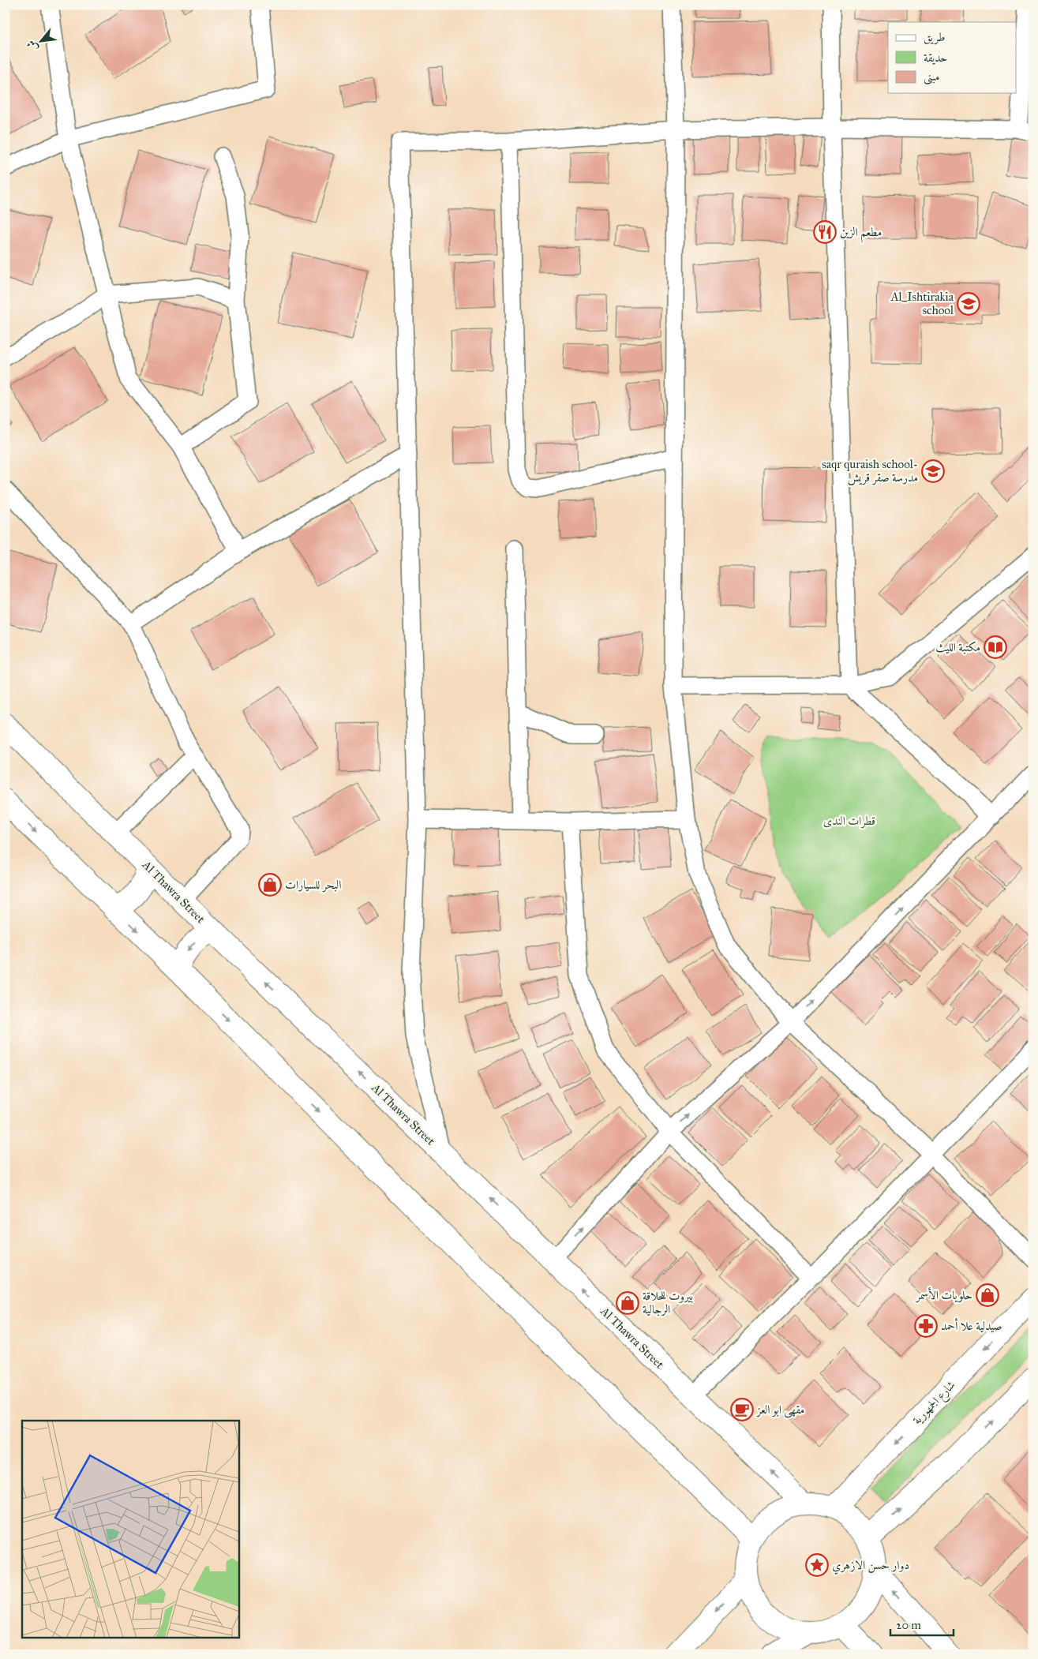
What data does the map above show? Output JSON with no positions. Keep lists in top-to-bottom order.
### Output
{
  "streets": {
    "main road": ["Al Thawra Street", "شارع الجمهورية"]
  },
  "crossings": [
    ["Al Thawra Street", "شارع الجمهورية"]
  ],
  "parks": ["قطرات الندى"],
  "places": {
    "restaurant": ["مطعم الزين"],
    "school or university": ["Al_Ishtirakia school", "saqr quraish school- مدرسة صقر قريش"],
    "library": ["مكتبة الليث"],
    "shop": ["البحر للسيارات", "حلويات الأسمر", "بيروت للحلاقة الرجالية"],
    "pharmacy": ["صيدلية علا أحمد"],
    "cafe": ["مقهى ابو العز"],
    "place": ["دوار حسن الازهري"]
  },
  "legend": ["طريق", "حديقة", "مبنى"],
  "scale_bar": "20 m",
  "north": "bottom left"
}
